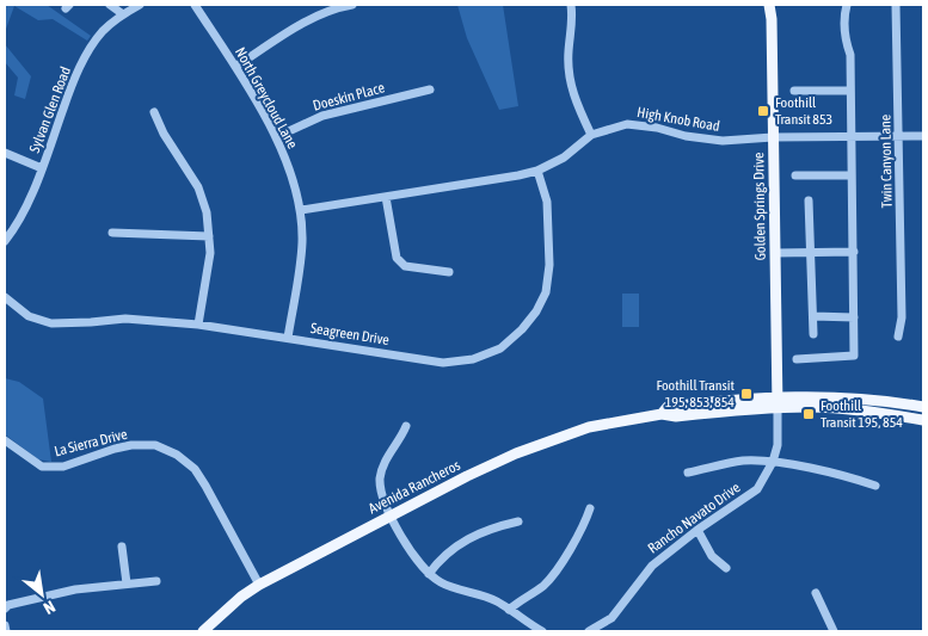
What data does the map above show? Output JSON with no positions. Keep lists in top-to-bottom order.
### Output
{
  "streets": {
    "main road": ["Golden Springs Drive", "Avenida Rancheros"],
    "street": [
      "Doeskin Place",
      "North Greycloud Lane",
      "Sylvan Glen Road",
      "High Knob Road",
      "Twin Canyon Lane",
      "Seagreen Drive",
      "La Sierra Drive",
      "Rancho Navato Drive"
    ]
  },
  "crossings": [
    ["Doeskin Place", "North Greycloud Lane"],
    ["North Greycloud Lane", "High Knob Road"],
    ["North Greycloud Lane", "Seagreen Drive"],
    ["High Knob Road", "Twin Canyon Lane"],
    ["High Knob Road", "Golden Springs Drive"],
    ["High Knob Road", "Seagreen Drive"],
    ["Golden Springs Drive", "Avenida Rancheros"],
    ["Golden Springs Drive", "Rancho Navato Drive"],
    ["La Sierra Drive", "Avenida Rancheros"],
    ["Avenida Rancheros", "Rancho Navato Drive"]
  ],
  "places": {
    "transit": ["Foothill Transit 853", "Foothill Transit 195, 853, 854", "Foothill Transit 195, 854"]
  },
  "north": "bottom right"
}
